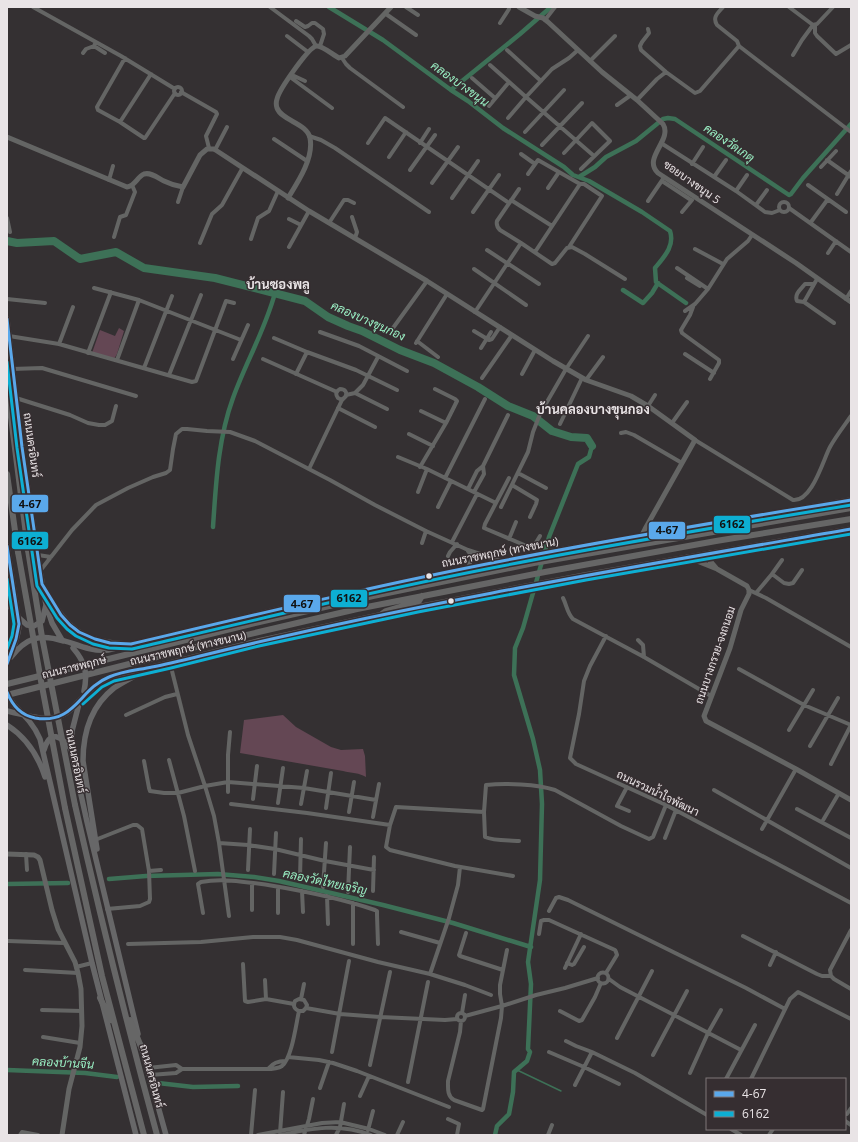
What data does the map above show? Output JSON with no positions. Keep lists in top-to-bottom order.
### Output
{
  "streets": {
    "main road": ["ถนนนครอินทร์", "ถนนราชพฤกษ์ (ทางขนาน)", "ถนนราชพฤกษ์"],
    "street": ["ซอยบางขนุน 5", "ถนนบางกรวย-จงถนอม", "ถนนรวมน้ำใจพัฒนา"]
  },
  "crossings": [
    ["ถนนนครอินทร์", "ถนนราชพฤกษ์ (ทางขนาน)"]
  ],
  "districts": ["บ้านซองพลู", "บ้านคลองบางขุนกอง"],
  "water": [
    "คลองบางขนุน",
    "คลองวัดเกตุ",
    "คลองบางขุนกอง",
    "คลองวัดไทยเจริญ",
    "คลองบ้านจีน"
  ],
  "lines": ["transit line 4-67", "transit line 6162"],
  "legend": ["4-67", "6162"]
}
